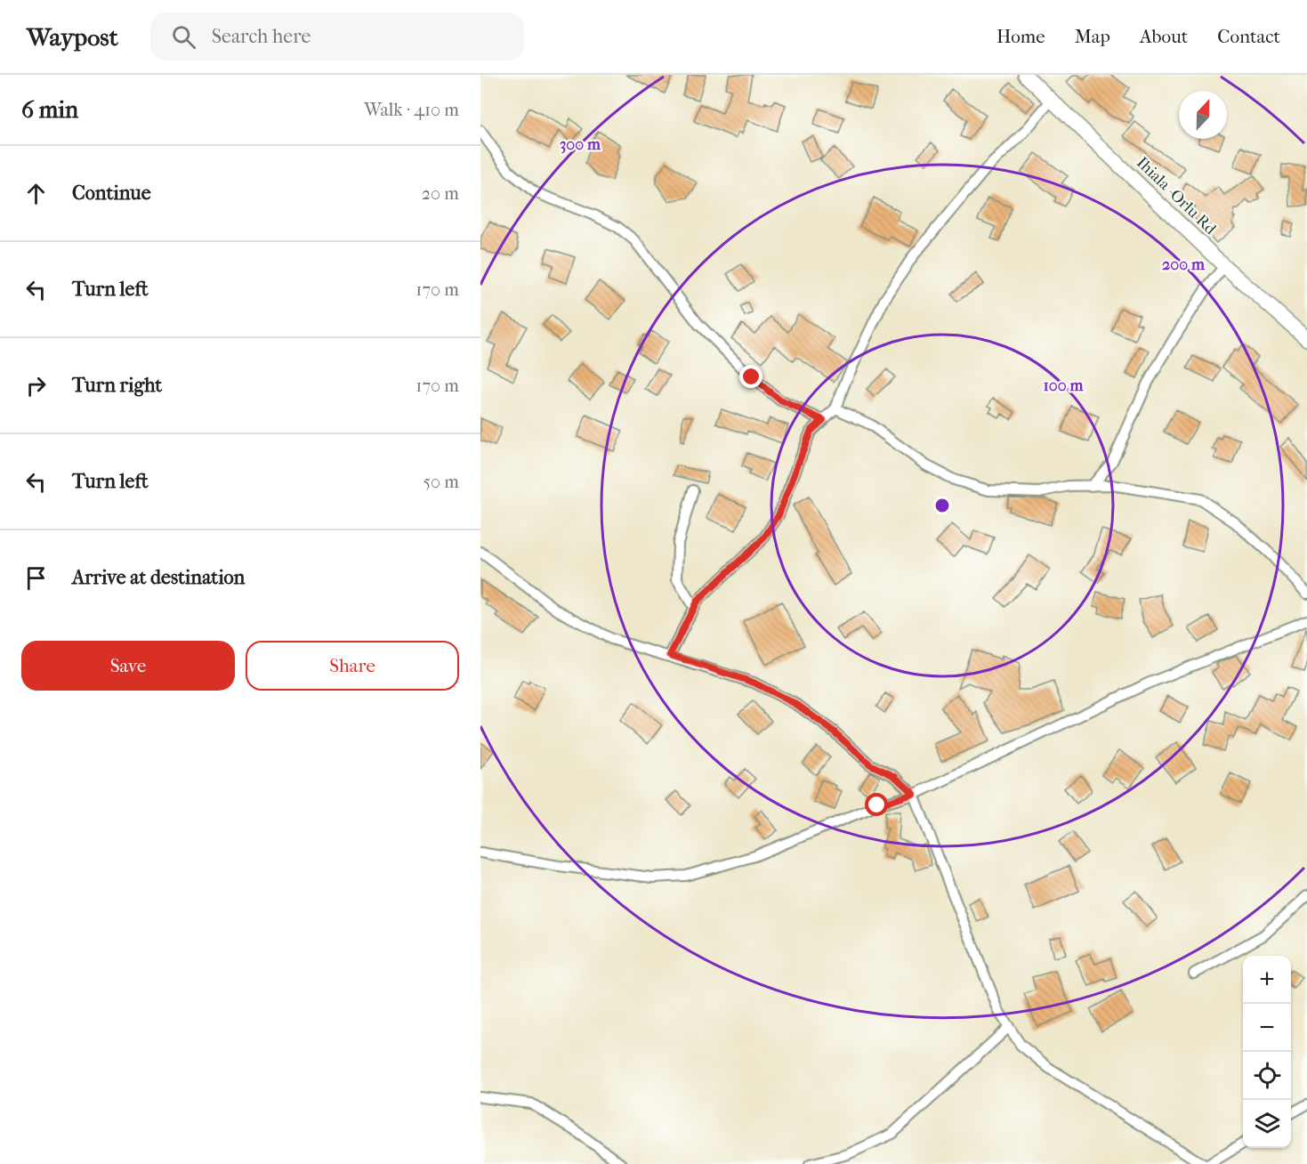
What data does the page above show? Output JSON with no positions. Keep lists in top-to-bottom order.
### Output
{
  "streets": {
    "main road": ["Ihiala -Orlu Rd"]
  },
  "north": "top",
  "page": {
    "header": "Waypost",
    "search": "Search here",
    "nav": [
      "Home",
      "Map",
      "About",
      "Contact"
    ],
    "heading": ["6 min", "Walk · 410 m"],
    "list": [
      ["Continue", "20 m"],
      ["Turn left", "170 m"],
      ["Turn right", "170 m"],
      ["Turn left", "50 m"],
      "Arrive at destination"
    ],
    "buttons": ["Save", "Share"],
    "map_buttons": ["+", "−"]
  },
  "rings": ["300 m", "200 m", "100 m"]
}
